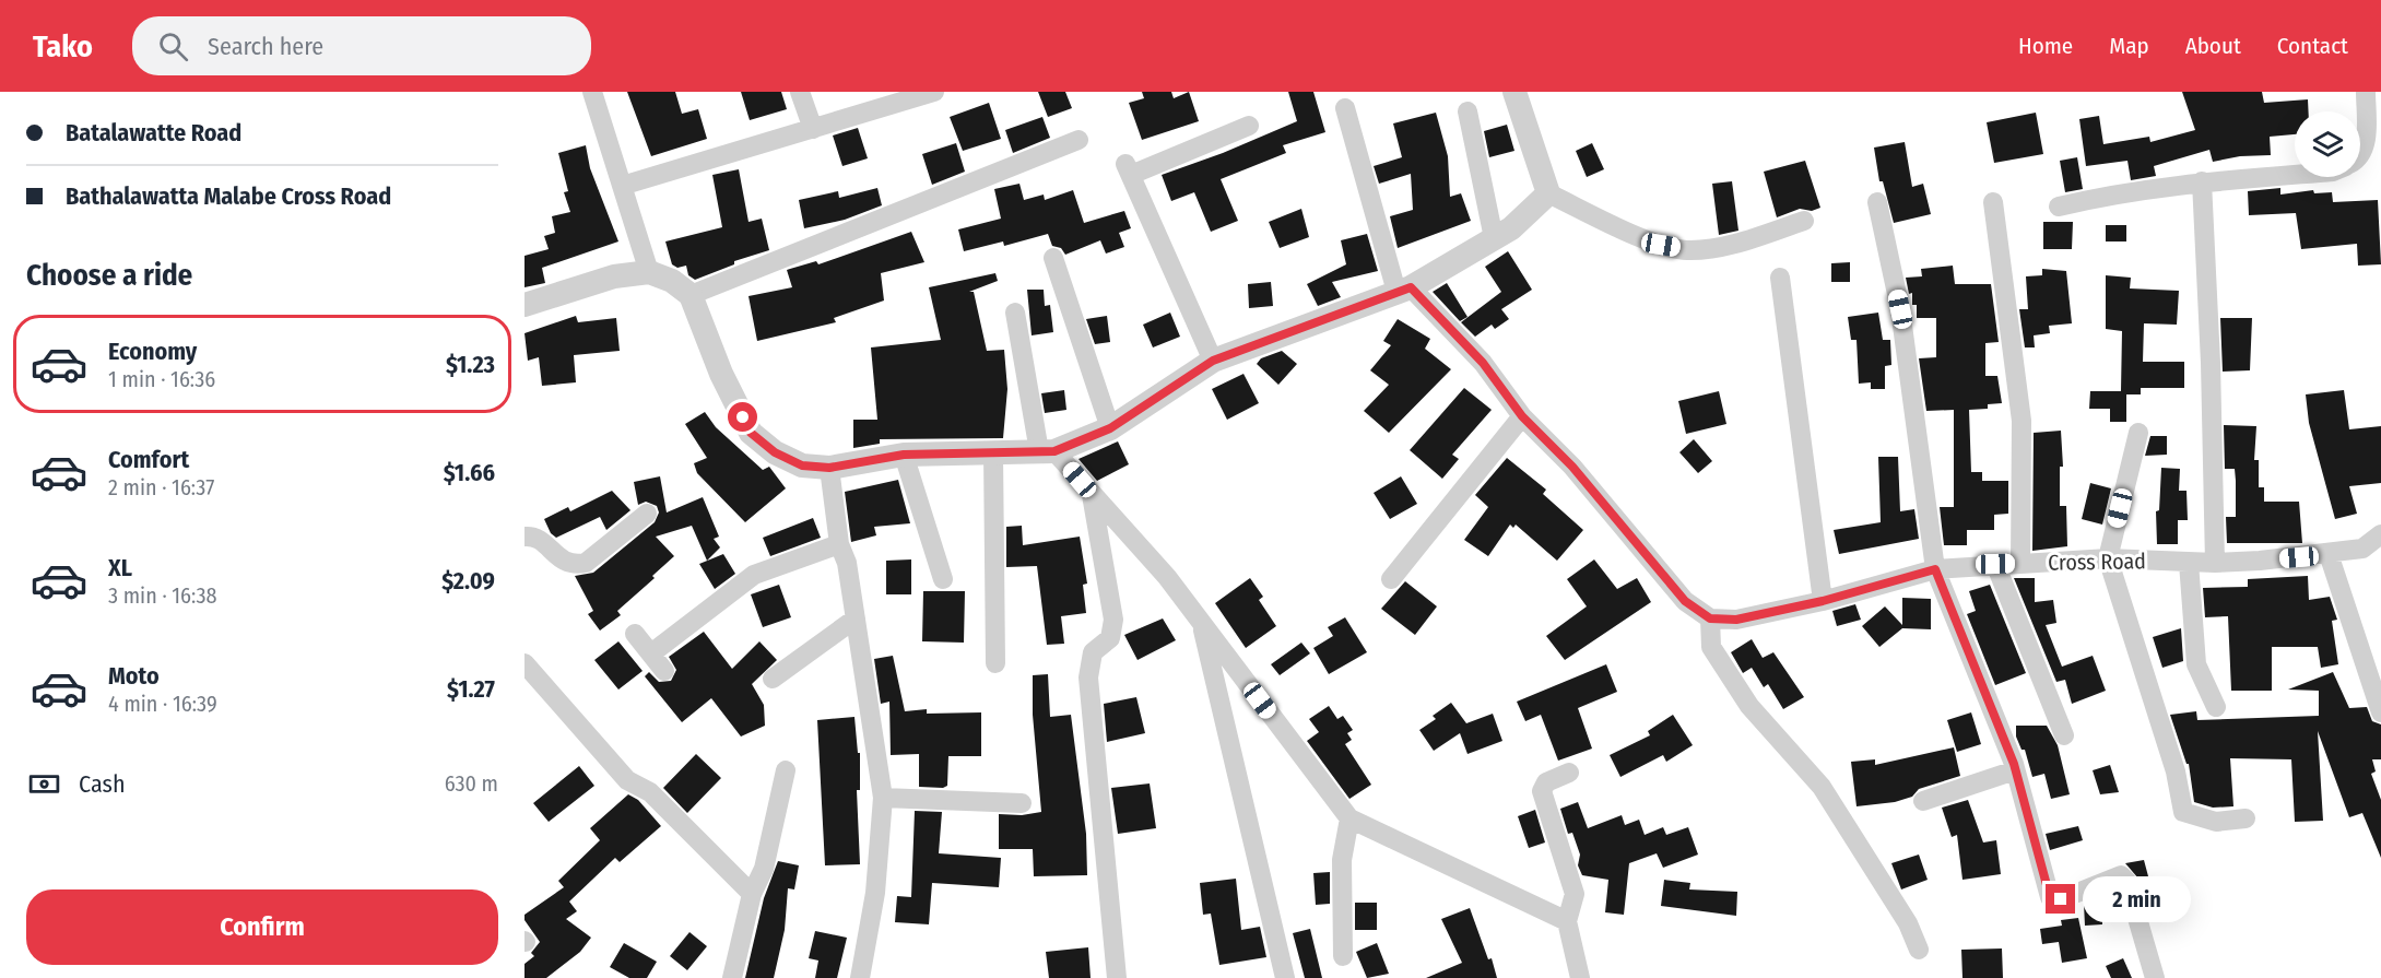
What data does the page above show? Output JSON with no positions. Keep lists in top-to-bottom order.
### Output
{
  "streets": {
    "street": ["Cross Road"]
  },
  "page": {
    "header": "Tako",
    "search": "Search here",
    "nav": [
      "Home",
      "Map",
      "About",
      "Contact"
    ],
    "banner": ["Batalawatte Road", "Bathalawatta Malabe Cross Road"],
    "heading": "Choose a ride",
    "list": [
      {
        "name": "Economy",
        "note": "1 min · 16:36",
        "value": "$1.23"
      },
      {
        "name": "Comfort",
        "note": "2 min · 16:37",
        "value": "$1.66"
      },
      {
        "name": "XL",
        "note": "3 min · 16:38",
        "value": "$2.09"
      },
      {
        "name": "Moto",
        "note": "4 min · 16:39",
        "value": "$1.27"
      }
    ],
    "pay": ["Cash", "630 m"],
    "buttons": "Confirm",
    "bubble": "2 min"
  }
}
